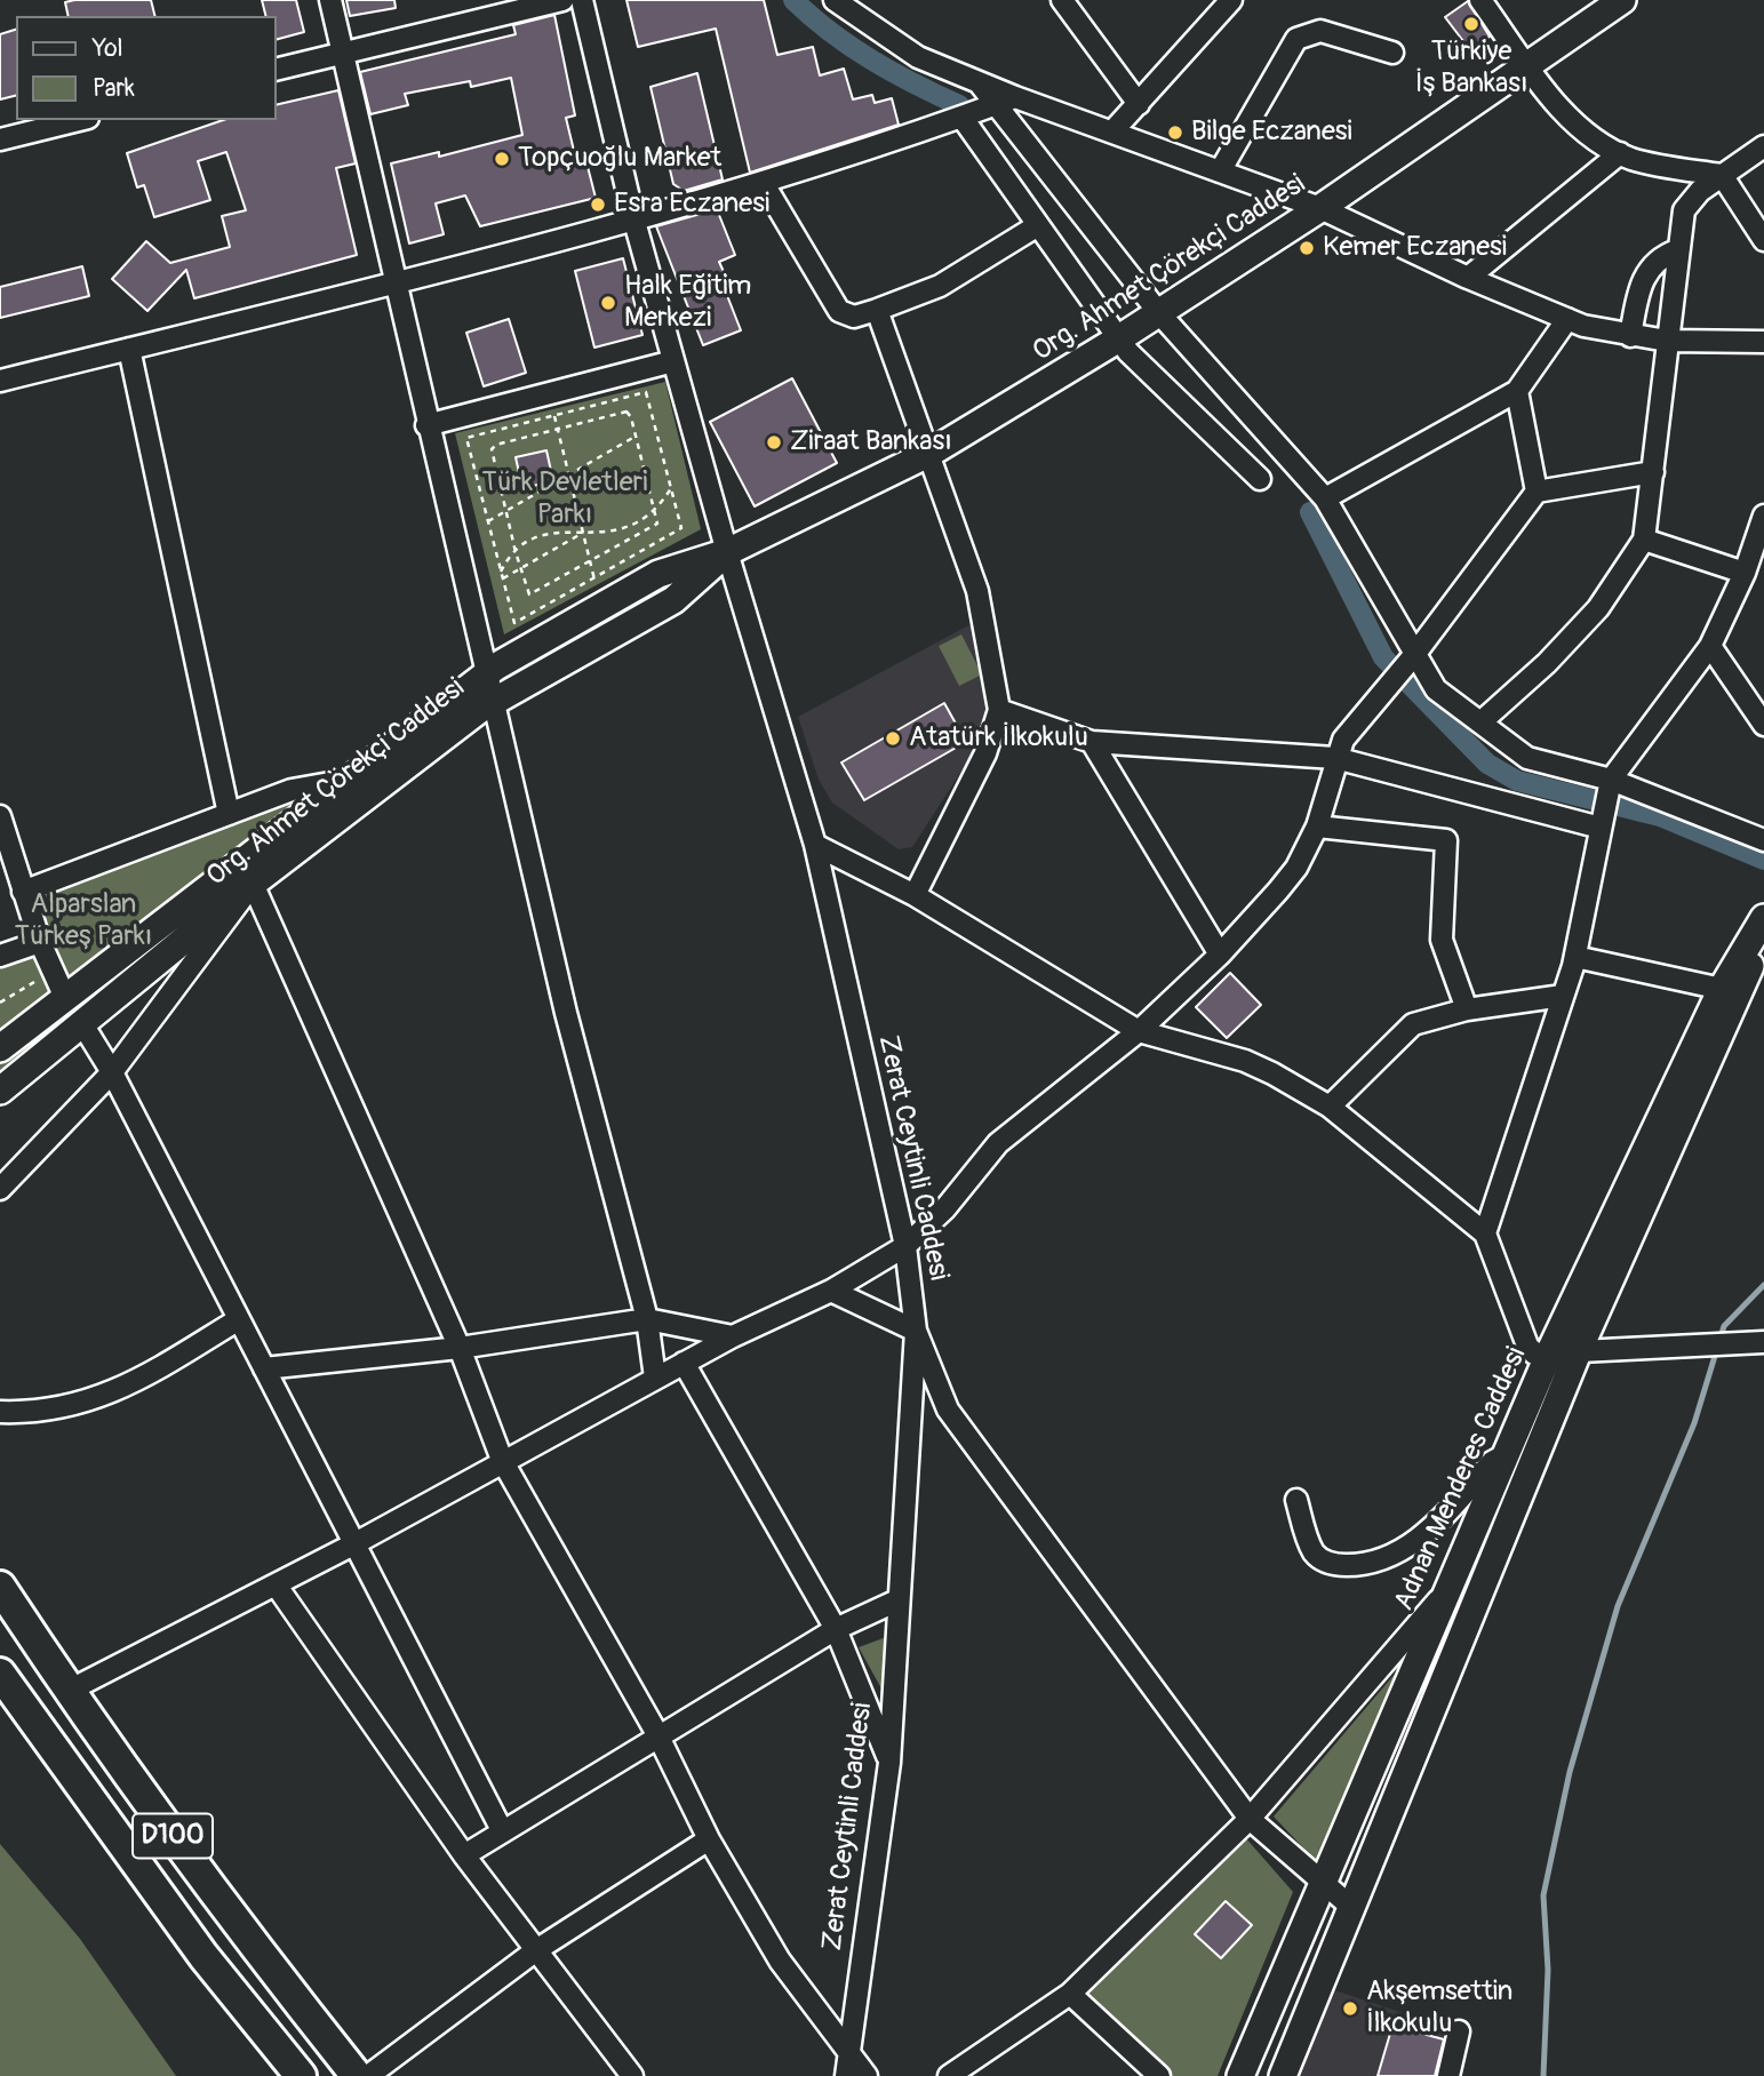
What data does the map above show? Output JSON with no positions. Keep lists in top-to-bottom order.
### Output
{
  "streets": {
    "highway": ["D100"],
    "main road": ["Org. Ahmet Çörekçi Caddesi", "Adnan Menderes Caddesi"],
    "street": ["Zerat Ceytinli Caddesi"]
  },
  "crossings": [
    ["Org. Ahmet Çörekçi Caddesi", "Zerat Ceytinli Caddesi"]
  ],
  "parks": ["Türk Devletleri Parkı", "Alparslan Türkeş Parkı"],
  "places": [
    "Türkiye İş Bankası",
    "Bilge Eczanesi",
    "Topçuoğlu Market",
    "Esra Eczanesi",
    "Kemer Eczanesi",
    "Halk Eğitim Merkezi",
    "Ziraat Bankası",
    "Atatürk İlkokulu",
    "Akşemsettin İlkokulu"
  ],
  "legend": ["Yol", "Park"]
}
